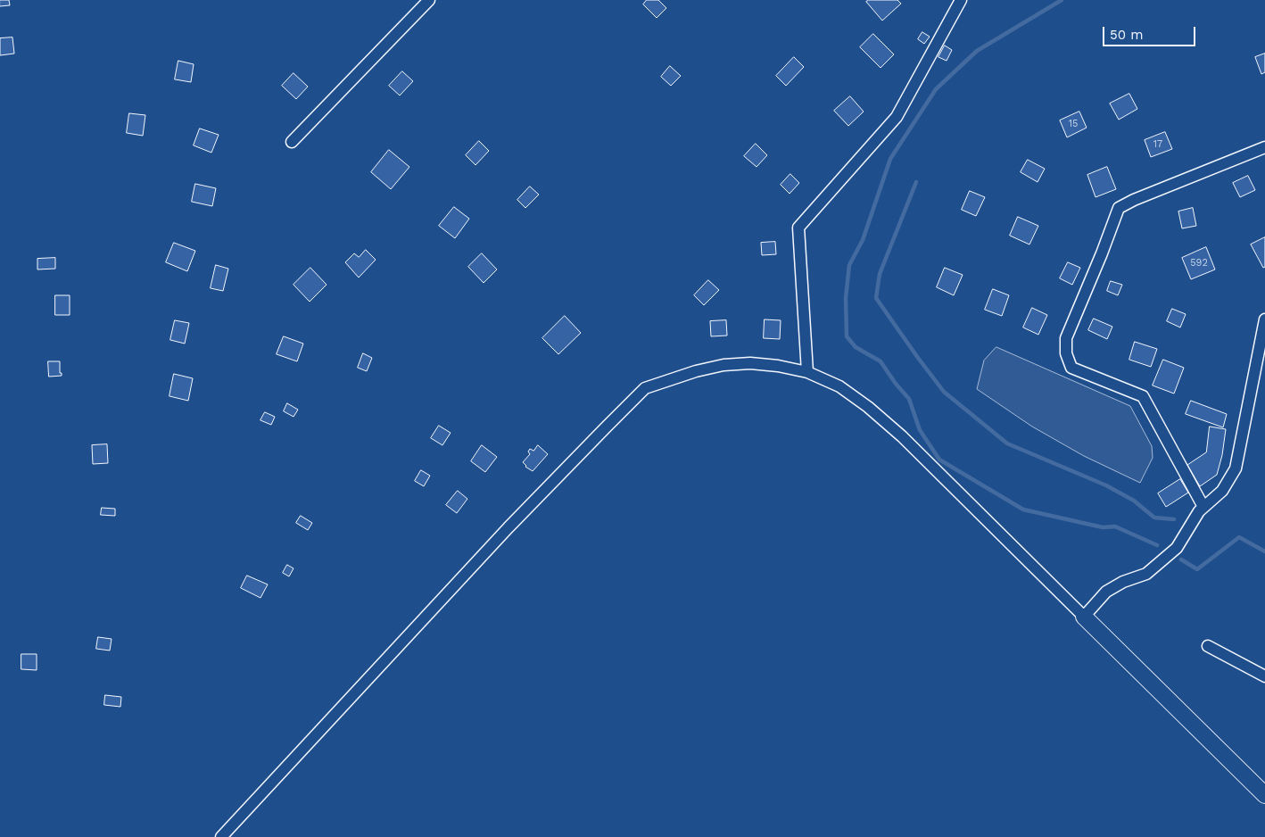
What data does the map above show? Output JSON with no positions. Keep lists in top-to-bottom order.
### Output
{
  "house_numbers": ["15", "17", "592"],
  "scale_bar": "50 m"
}
